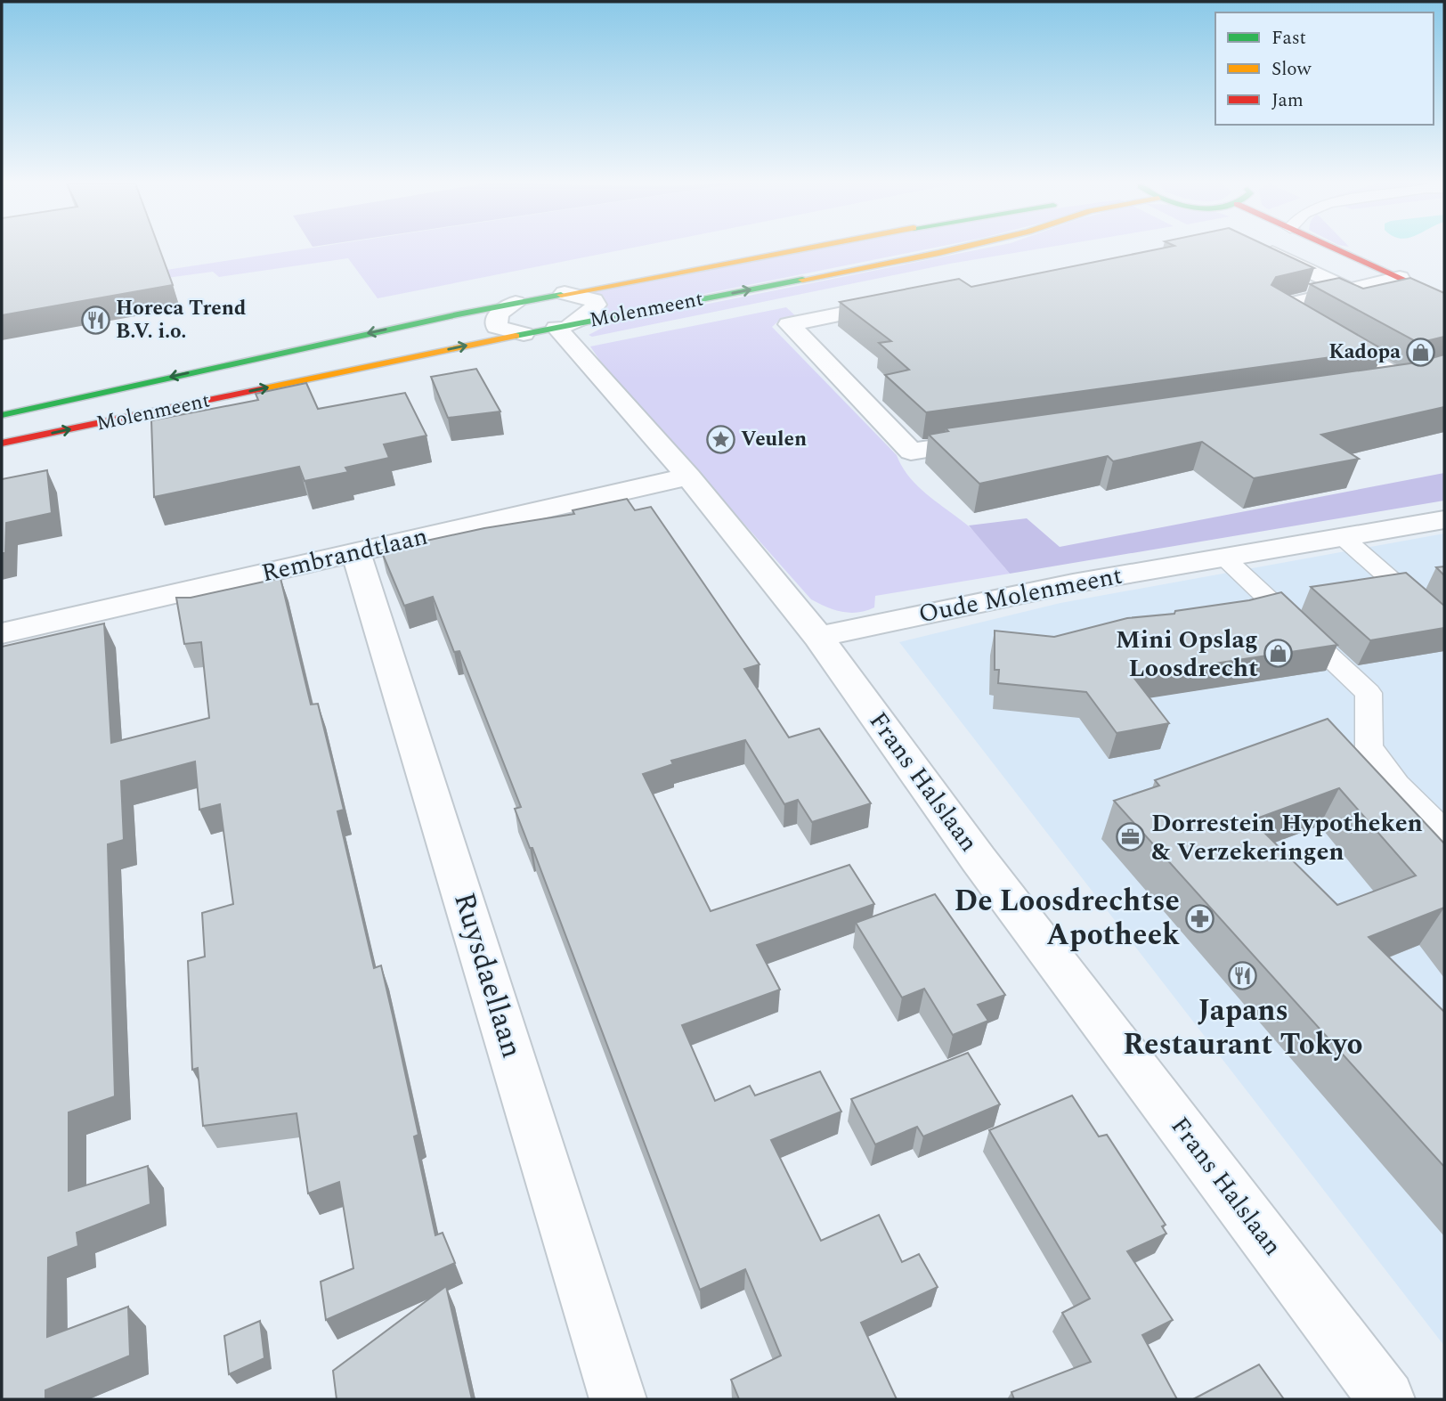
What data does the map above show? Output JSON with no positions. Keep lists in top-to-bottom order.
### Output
{
  "streets": {
    "main road": ["Molenmeent"],
    "street": [
      "Rembrandtlaan",
      "Oude Molenmeent",
      "Frans Halslaan",
      "Ruysdaellaan"
    ]
  },
  "crossings": [
    ["Molenmeent", "Frans Halslaan"],
    ["Rembrandtlaan", "Frans Halslaan"],
    ["Rembrandtlaan", "Ruysdaellaan"],
    ["Oude Molenmeent", "Frans Halslaan"]
  ],
  "places": {
    "restaurant": ["Horeca Trend B.V. i.o.", "Japans Restaurant Tokyo"],
    "shop": ["Kadopa", "Mini Opslag Loosdrecht"],
    "place": ["Veulen"],
    "office": ["Dorrestein Hypotheken & Verzekeringen"],
    "pharmacy": ["De Loosdrechtse Apotheek"]
  },
  "legend": ["Fast", "Slow", "Jam"]
}
